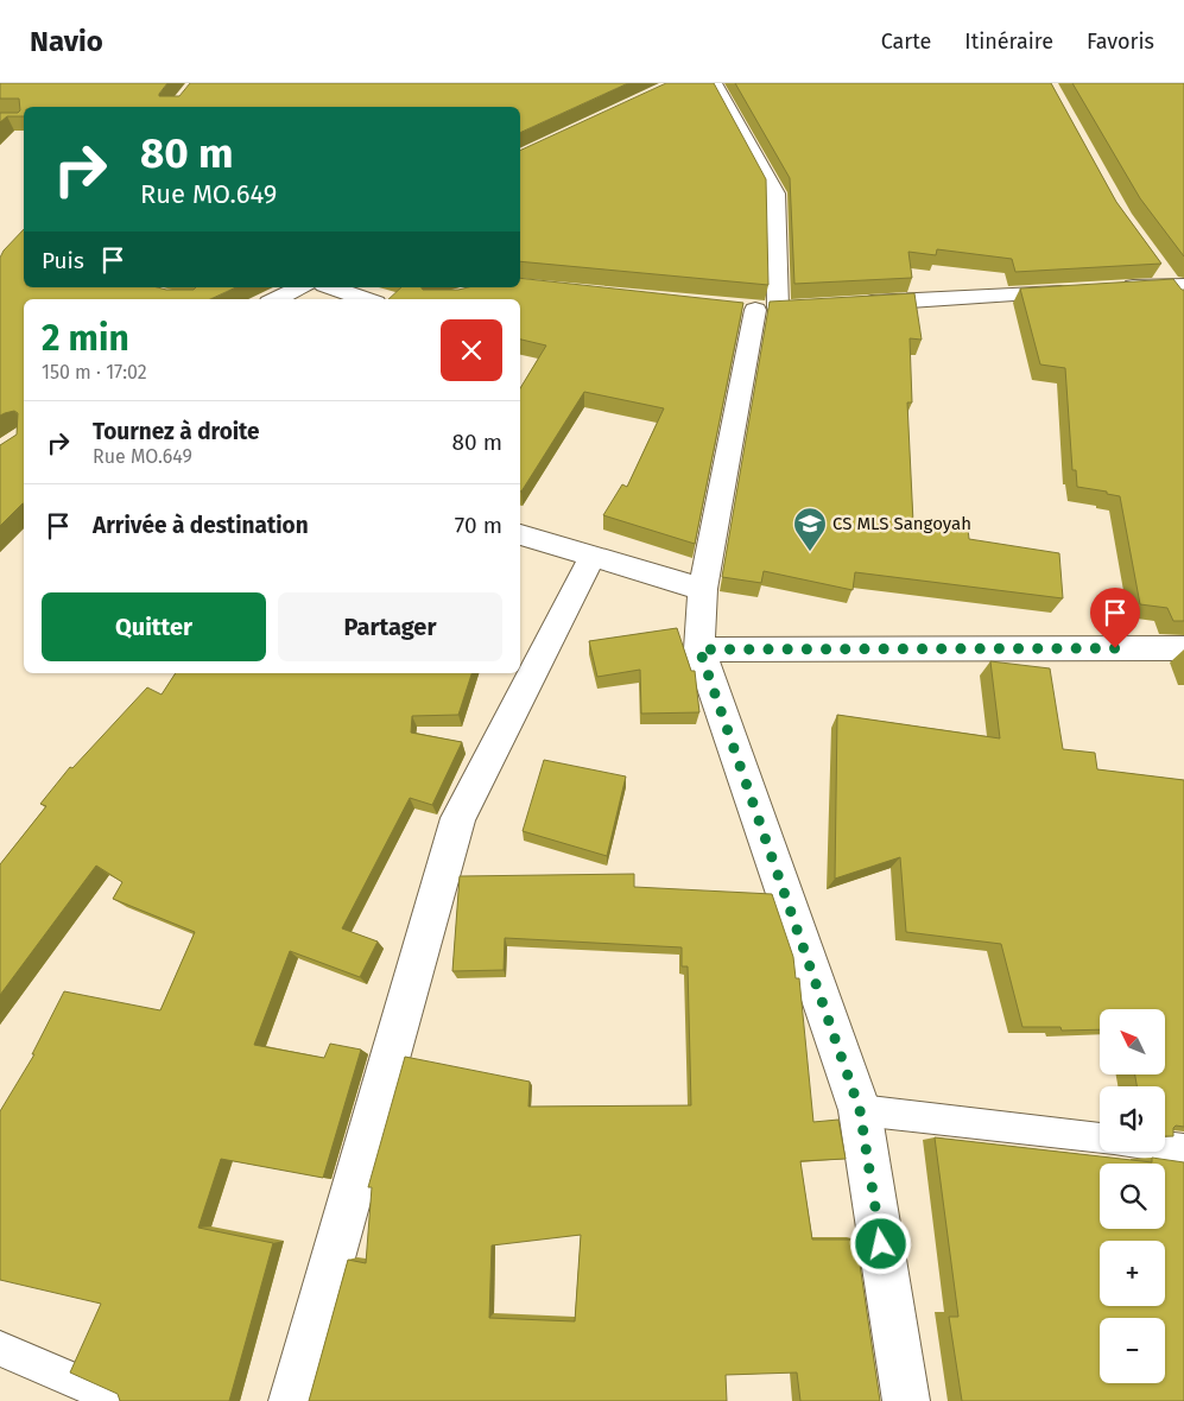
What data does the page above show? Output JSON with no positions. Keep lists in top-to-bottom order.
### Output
{
  "places": {
    "school or university": ["CS MLS Sangoyah"]
  },
  "north": "top left",
  "page": {
    "header": "Navio",
    "nav": ["Carte", "Itinéraire", "Favoris"],
    "turn": ["80 m", "Rue MO.649"],
    "then": "Puis",
    "heading": ["2 min", "150 m · 17:02"],
    "list": [
      {
        "name": "Tournez à droite",
        "note": "Rue MO.649",
        "value": "80 m"
      },
      {
        "name": "Arrivée à destination",
        "value": "70 m"
      }
    ],
    "buttons": ["Quitter", "Partager"],
    "map_buttons": ["+", "−"]
  }
}
